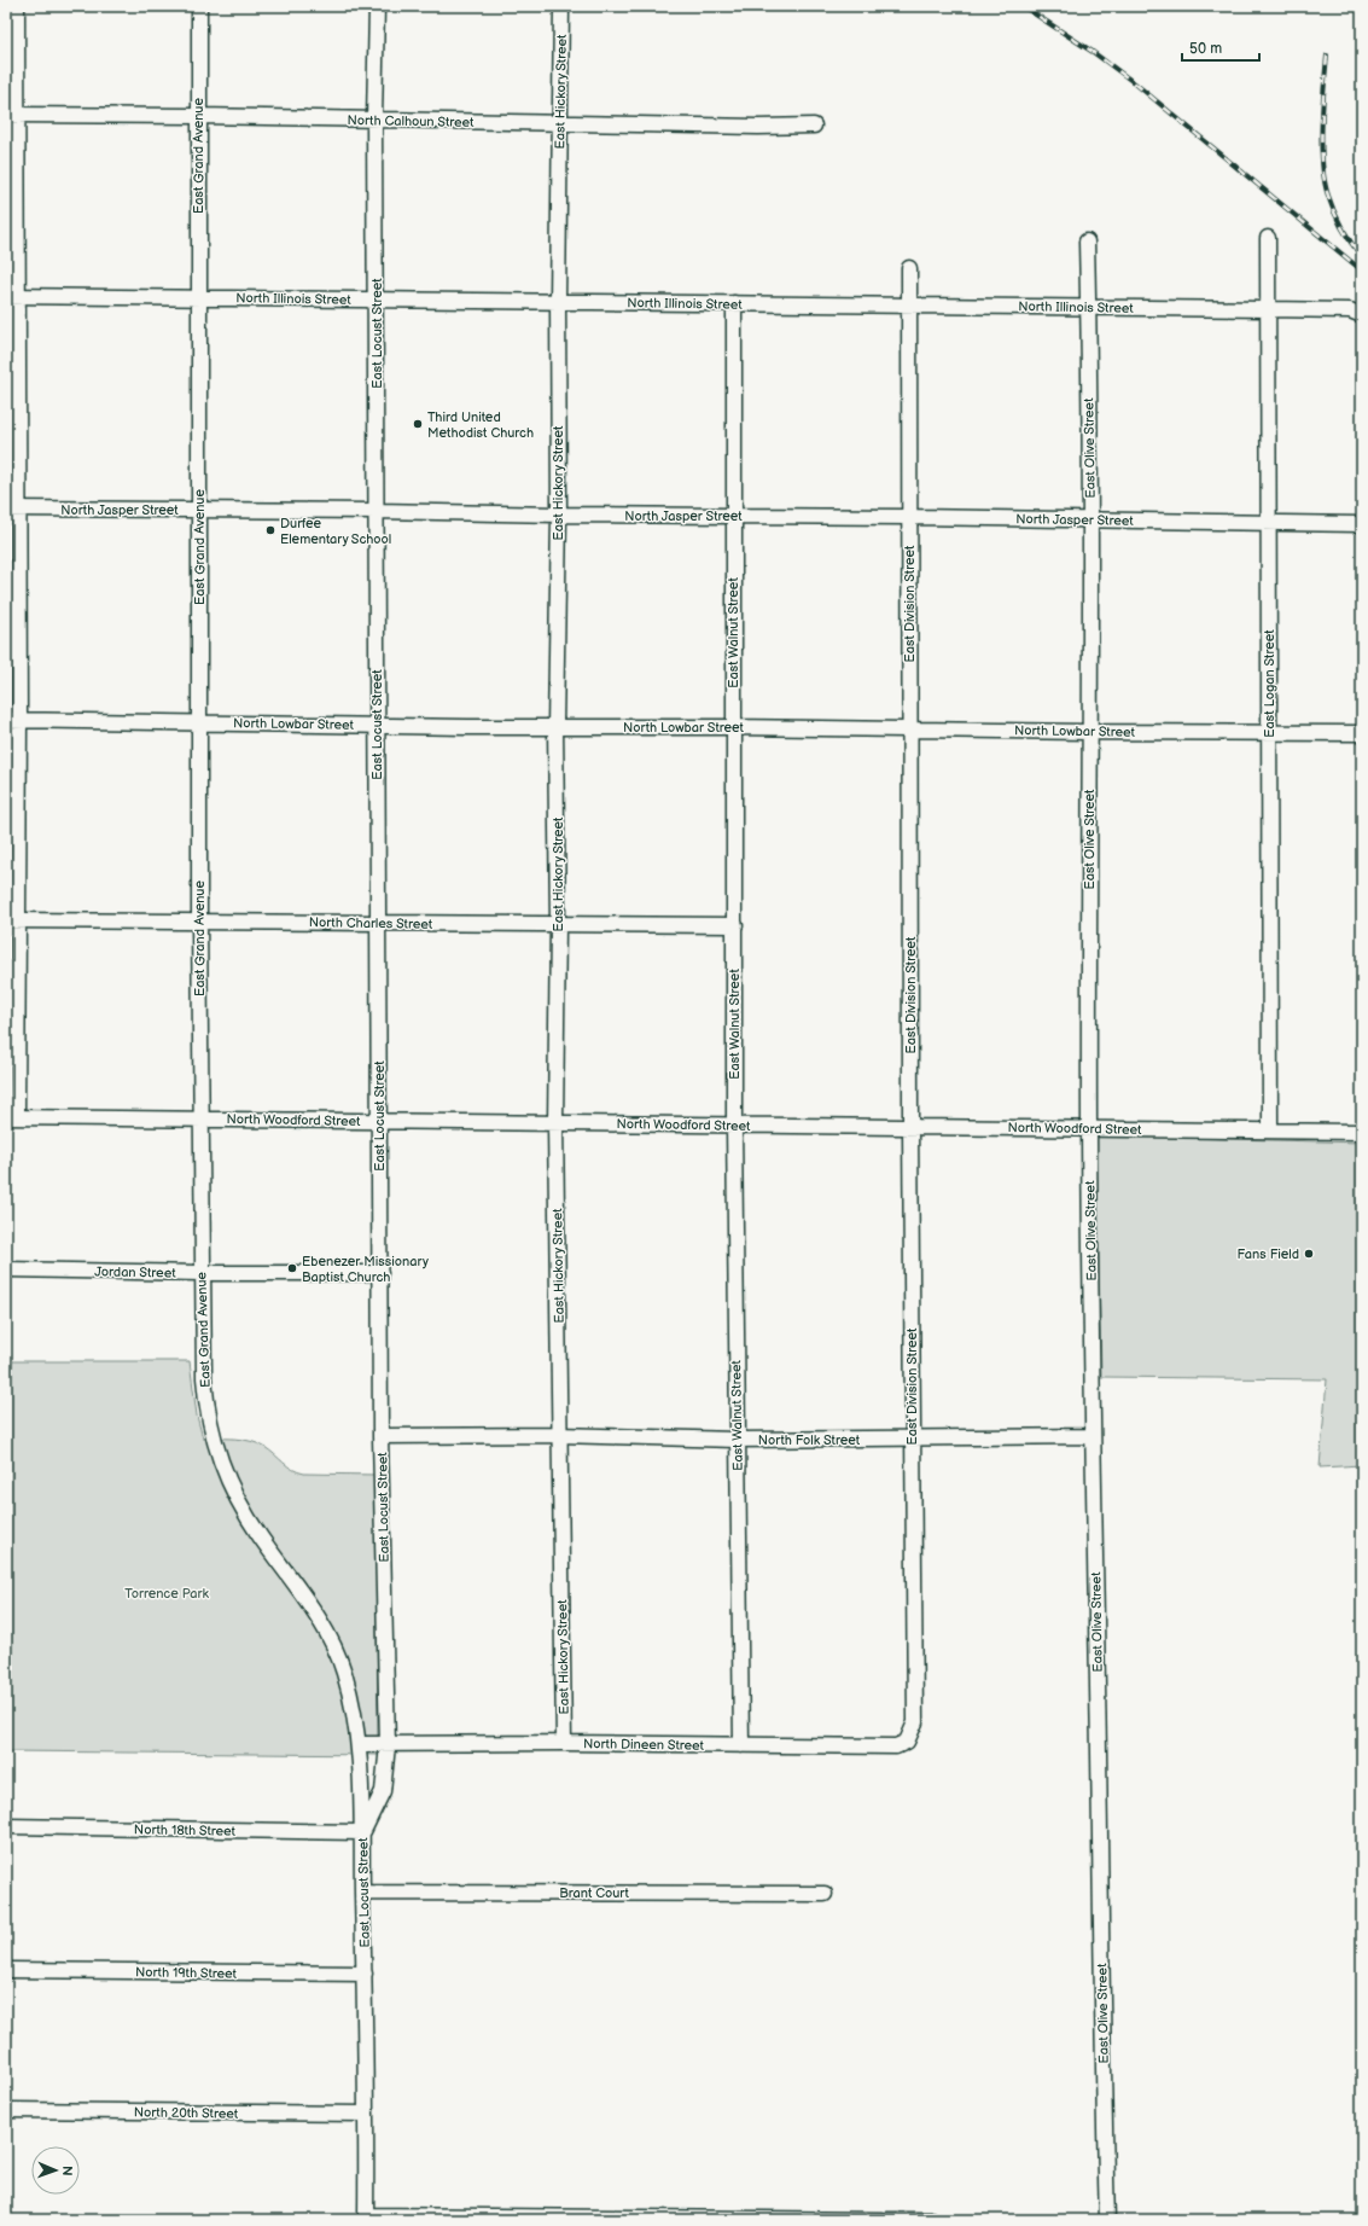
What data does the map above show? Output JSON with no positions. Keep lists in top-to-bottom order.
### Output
{
  "streets": {
    "street": [
      "East Hickory Street",
      "North Calhoun Street",
      "East Grand Avenue",
      "North Illinois Street",
      "East Locust Street",
      "East Olive Street",
      "North Jasper Street",
      "East Division Street",
      "East Walnut Street",
      "East Logan Street",
      "North Lowbar Street",
      "North Charles Street",
      "North Woodford Street",
      "Jordan Street",
      "North Folk Street",
      "North Dineen Street",
      "North 18th Street",
      "Brant Court",
      "North 19th Street",
      "North 20th Street"
    ]
  },
  "crossings": [
    ["East Hickory Street", "North Calhoun Street"],
    ["East Hickory Street", "North Illinois Street"],
    ["East Hickory Street", "North Jasper Street"],
    ["East Hickory Street", "North Lowbar Street"],
    ["East Hickory Street", "North Charles Street"],
    ["East Hickory Street", "North Woodford Street"],
    ["East Hickory Street", "North Folk Street"],
    ["East Hickory Street", "North Dineen Street"],
    ["North Calhoun Street", "East Grand Avenue"],
    ["North Calhoun Street", "East Locust Street"],
    ["East Grand Avenue", "North Illinois Street"],
    ["East Grand Avenue", "East Locust Street"],
    ["East Grand Avenue", "North Jasper Street"],
    ["East Grand Avenue", "North Lowbar Street"],
    ["East Grand Avenue", "North Charles Street"],
    ["East Grand Avenue", "North Woodford Street"],
    ["East Grand Avenue", "Jordan Street"],
    ["East Grand Avenue", "North Dineen Street"],
    ["East Grand Avenue", "North 18th Street"],
    ["North Illinois Street", "East Locust Street"],
    ["North Illinois Street", "East Olive Street"],
    ["North Illinois Street", "East Division Street"],
    ["North Illinois Street", "East Walnut Street"],
    ["North Illinois Street", "East Logan Street"],
    ["East Locust Street", "North Jasper Street"],
    ["East Locust Street", "North Lowbar Street"],
    ["East Locust Street", "North Charles Street"],
    ["East Locust Street", "North Woodford Street"],
    ["East Locust Street", "Jordan Street"],
    ["East Locust Street", "North Folk Street"],
    ["East Locust Street", "North Dineen Street"],
    ["East Locust Street", "North 18th Street"],
    ["East Locust Street", "Brant Court"],
    ["East Locust Street", "North 19th Street"],
    ["East Locust Street", "North 20th Street"],
    ["East Olive Street", "North Jasper Street"],
    ["East Olive Street", "North Lowbar Street"],
    ["East Olive Street", "North Woodford Street"],
    ["East Olive Street", "North Folk Street"],
    ["North Jasper Street", "East Division Street"],
    ["North Jasper Street", "East Walnut Street"],
    ["North Jasper Street", "East Logan Street"],
    ["East Division Street", "North Lowbar Street"],
    ["East Division Street", "North Woodford Street"],
    ["East Division Street", "North Folk Street"],
    ["East Division Street", "North Dineen Street"],
    ["East Walnut Street", "North Lowbar Street"],
    ["East Walnut Street", "North Charles Street"],
    ["East Walnut Street", "North Woodford Street"],
    ["East Walnut Street", "North Folk Street"],
    ["East Walnut Street", "North Dineen Street"],
    ["East Logan Street", "North Lowbar Street"],
    ["East Logan Street", "North Woodford Street"]
  ],
  "parks": ["Torrence Park"],
  "places": [
    "Third United Methodist Church",
    "Durfee Elementary School",
    "Fans Field",
    "Ebenezer Missionary Baptist Church"
  ],
  "scale_bar": "50 m",
  "north": "right"
}
